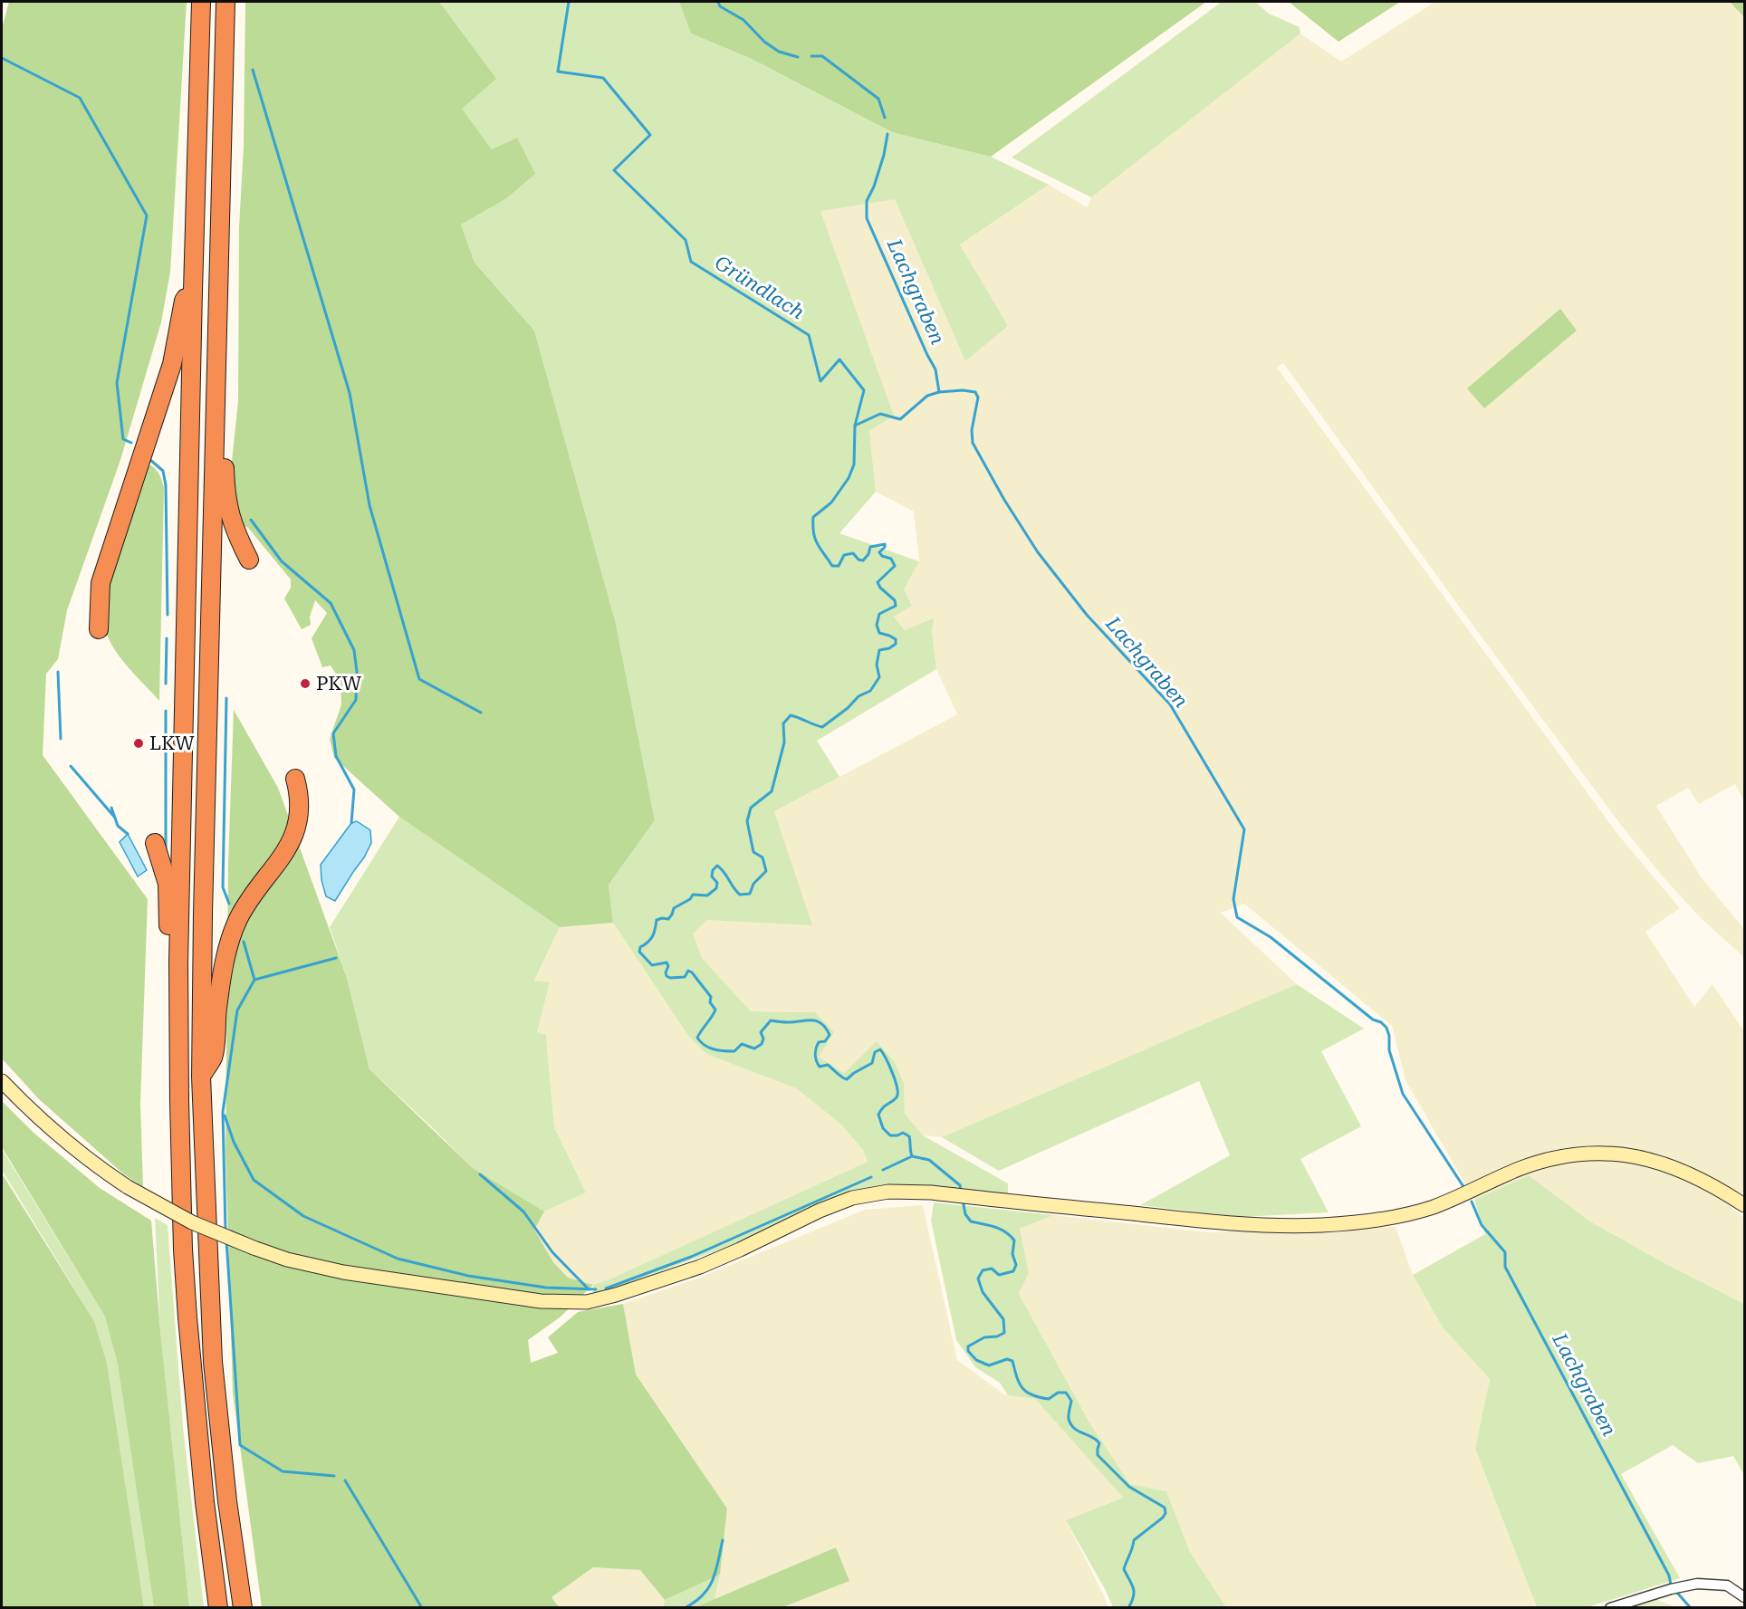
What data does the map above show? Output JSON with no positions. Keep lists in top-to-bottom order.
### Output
{
  "water": ["Gründlach", "Lachgraben"],
  "places": ["PKW", "LKW"]
}
